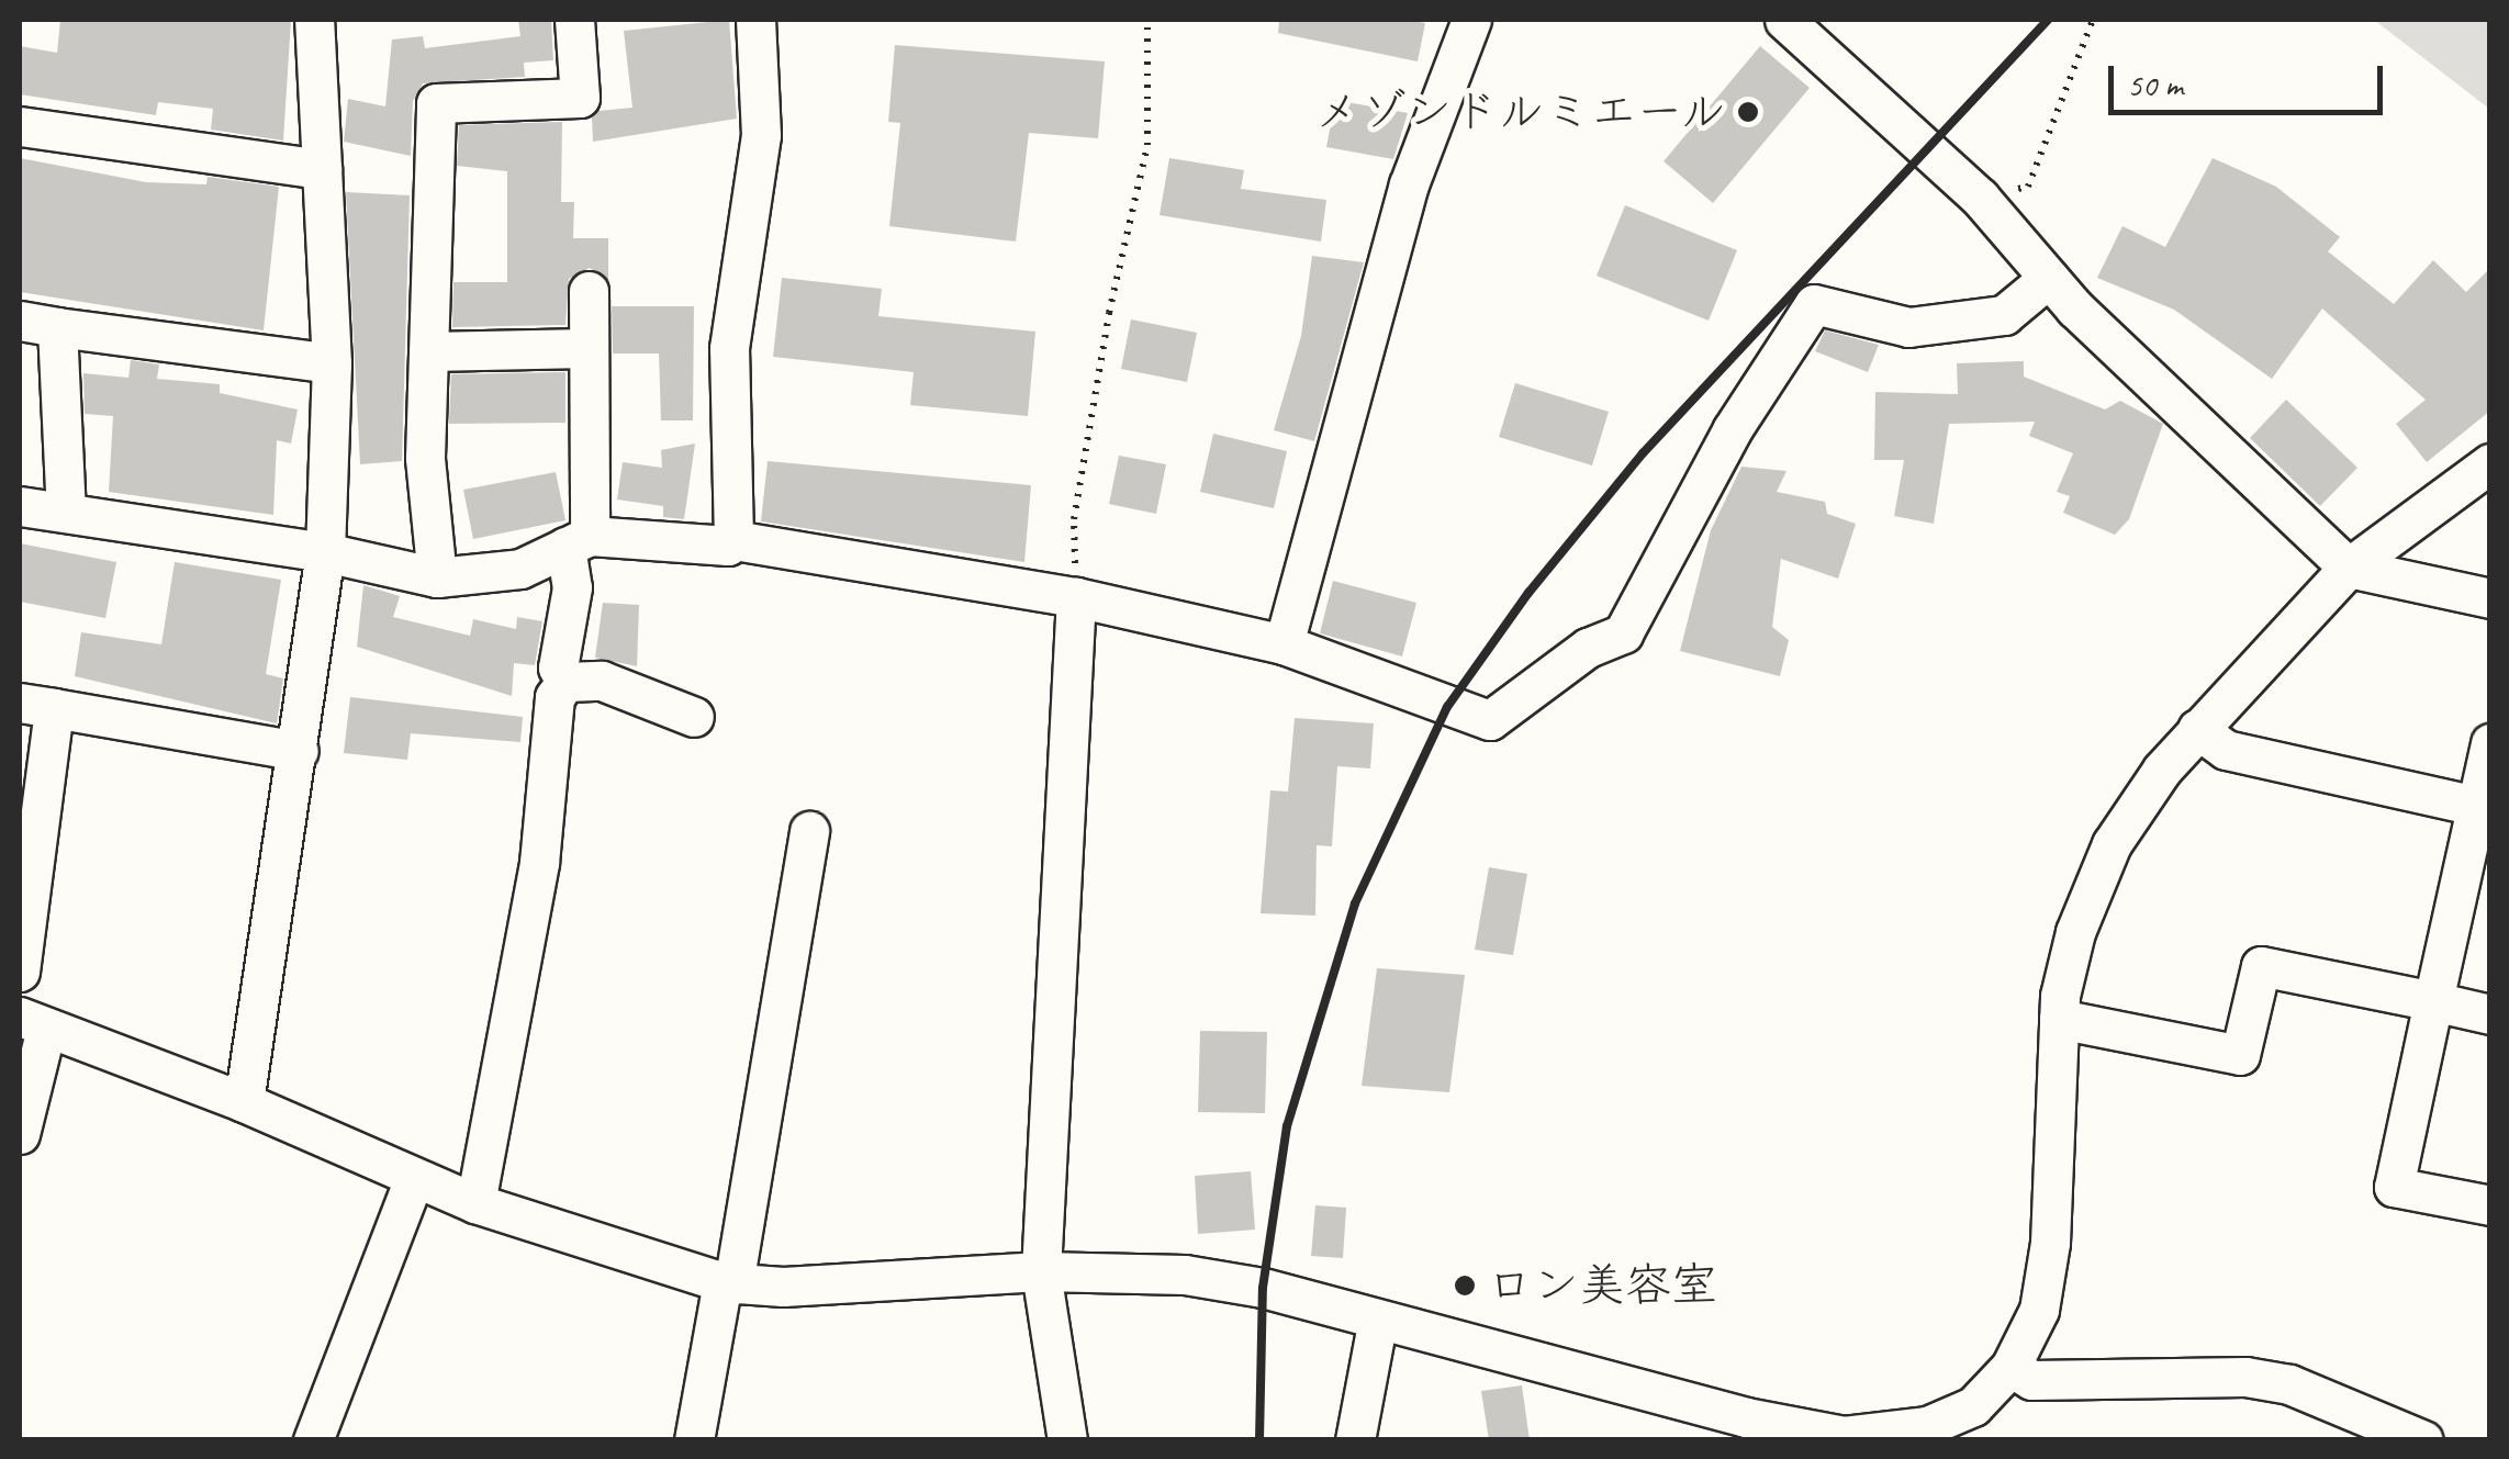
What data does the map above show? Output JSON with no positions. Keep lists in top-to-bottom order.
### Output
{
  "places": ["メゾンドルミエール", "ロン美容室"],
  "scale_bar": "50 m"
}
